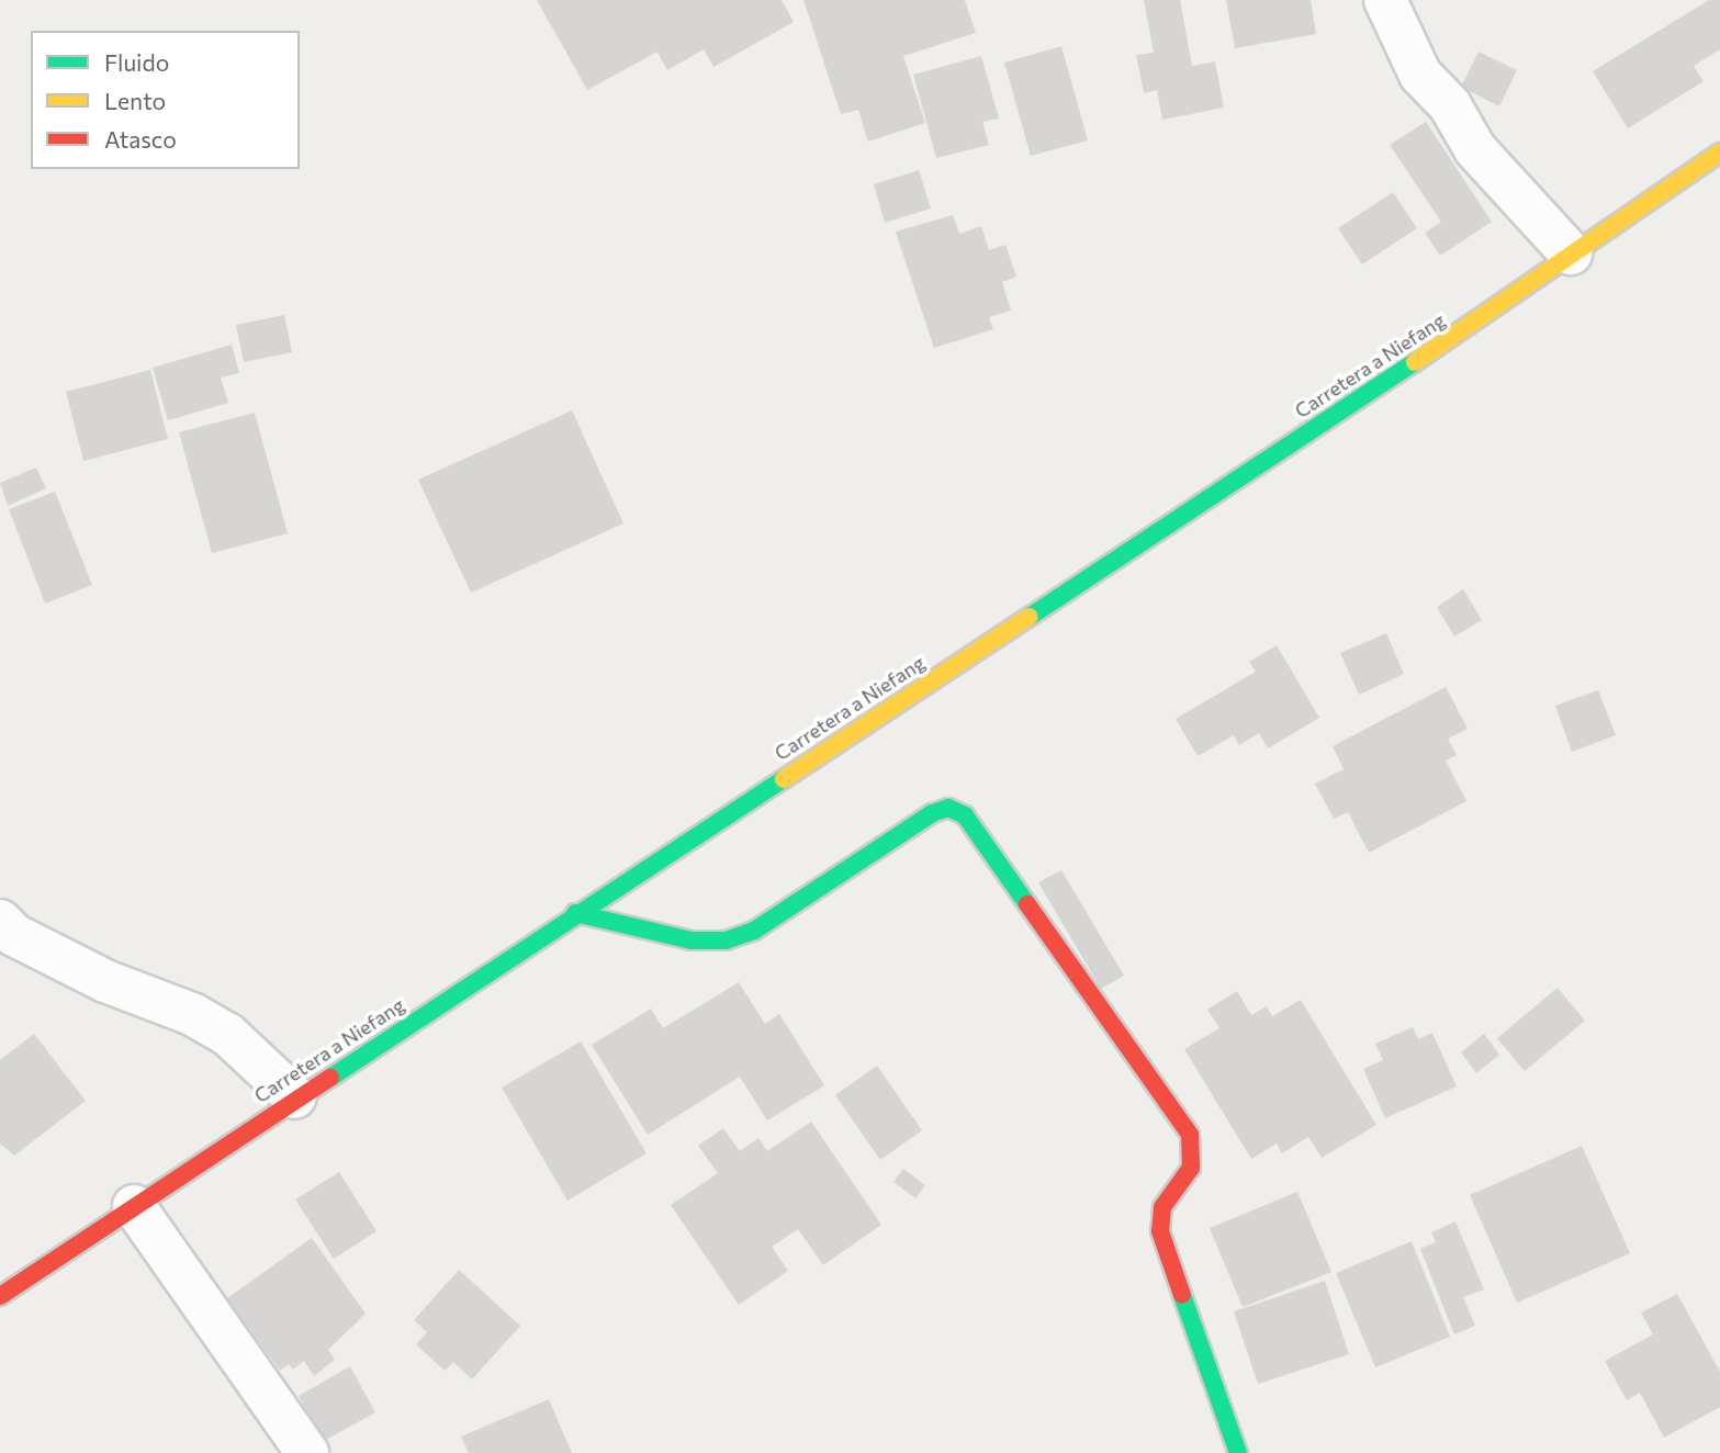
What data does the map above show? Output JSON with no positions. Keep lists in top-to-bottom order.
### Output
{
  "streets": {
    "main road": ["Carretera a Niefang"]
  },
  "legend": ["Fluido", "Lento", "Atasco"]
}
